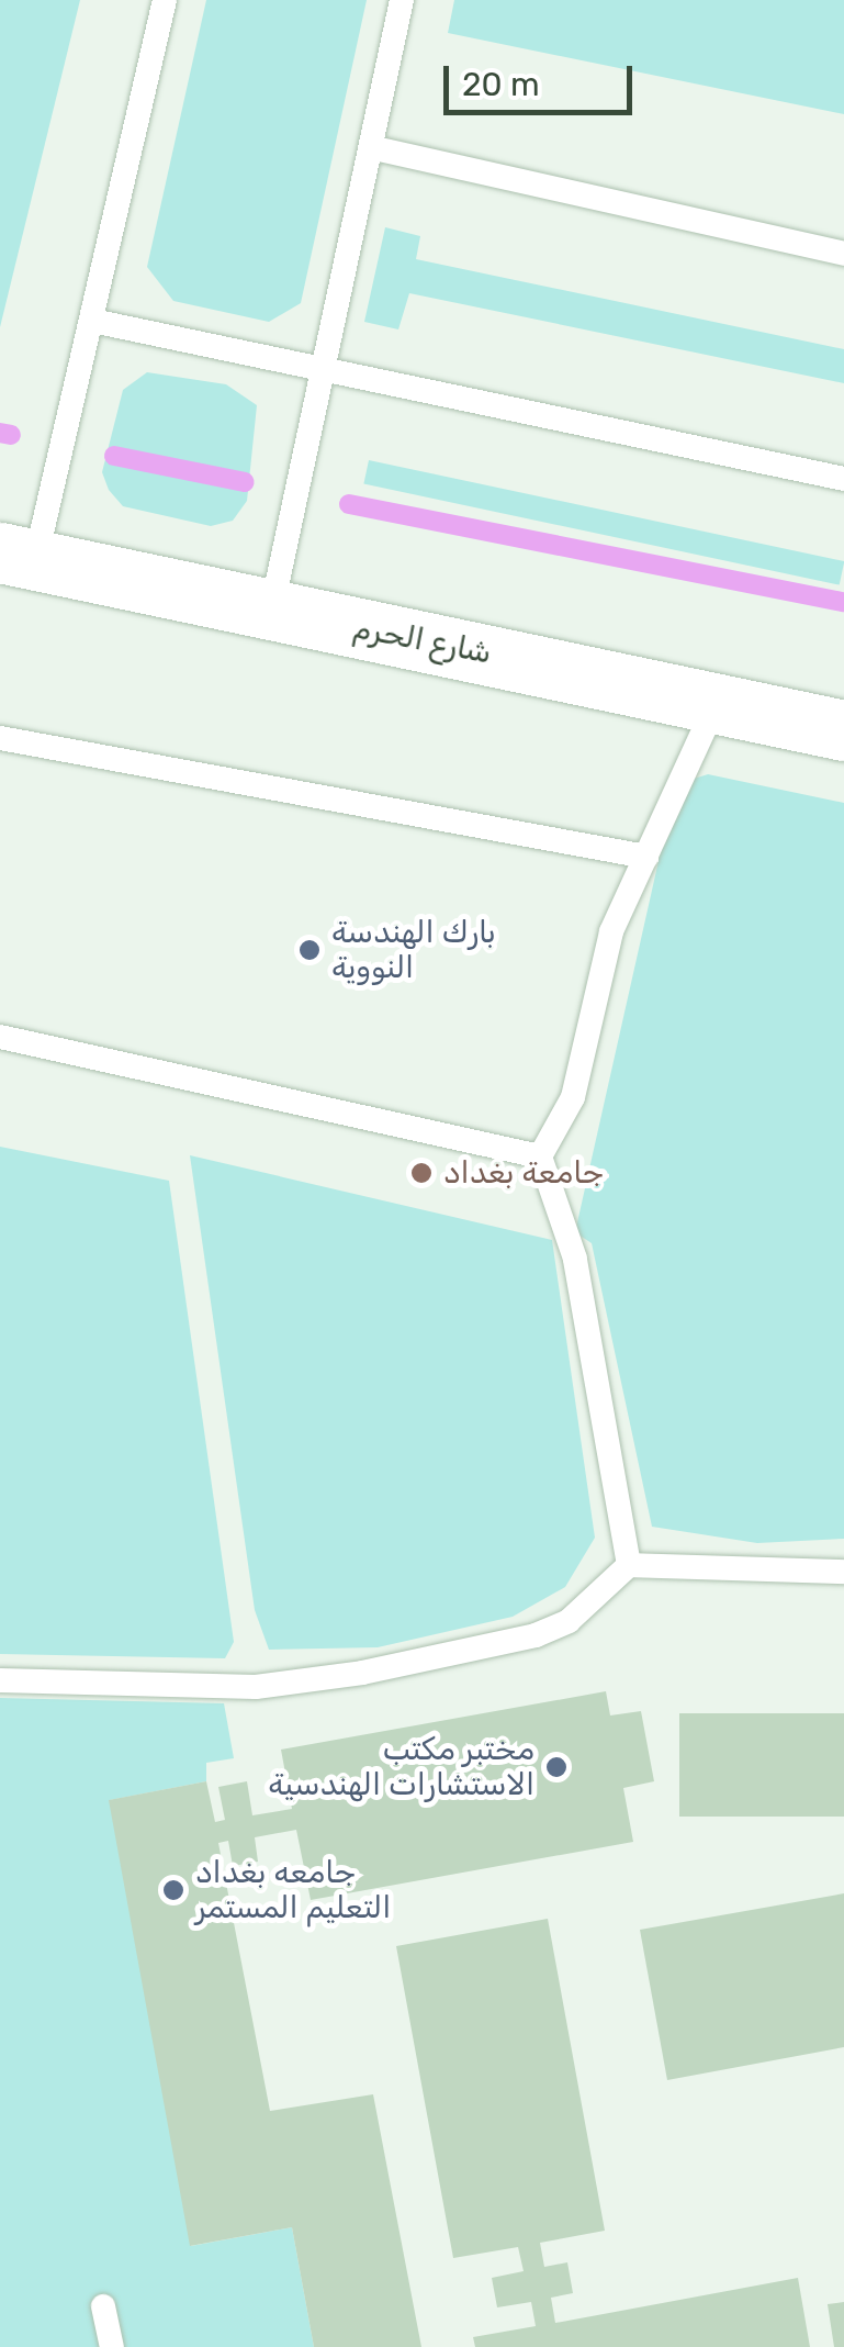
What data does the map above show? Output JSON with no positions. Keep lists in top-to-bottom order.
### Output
{
  "streets": {
    "street": ["شارع الحرم"]
  },
  "places": [
    "بارك الهندسة النووية",
    "جامعة بغداد",
    "مختبر مكتب الاستشارات الهندسية",
    "جامعه بغداد التعليم المستمر"
  ],
  "scale_bar": "20 m"
}
